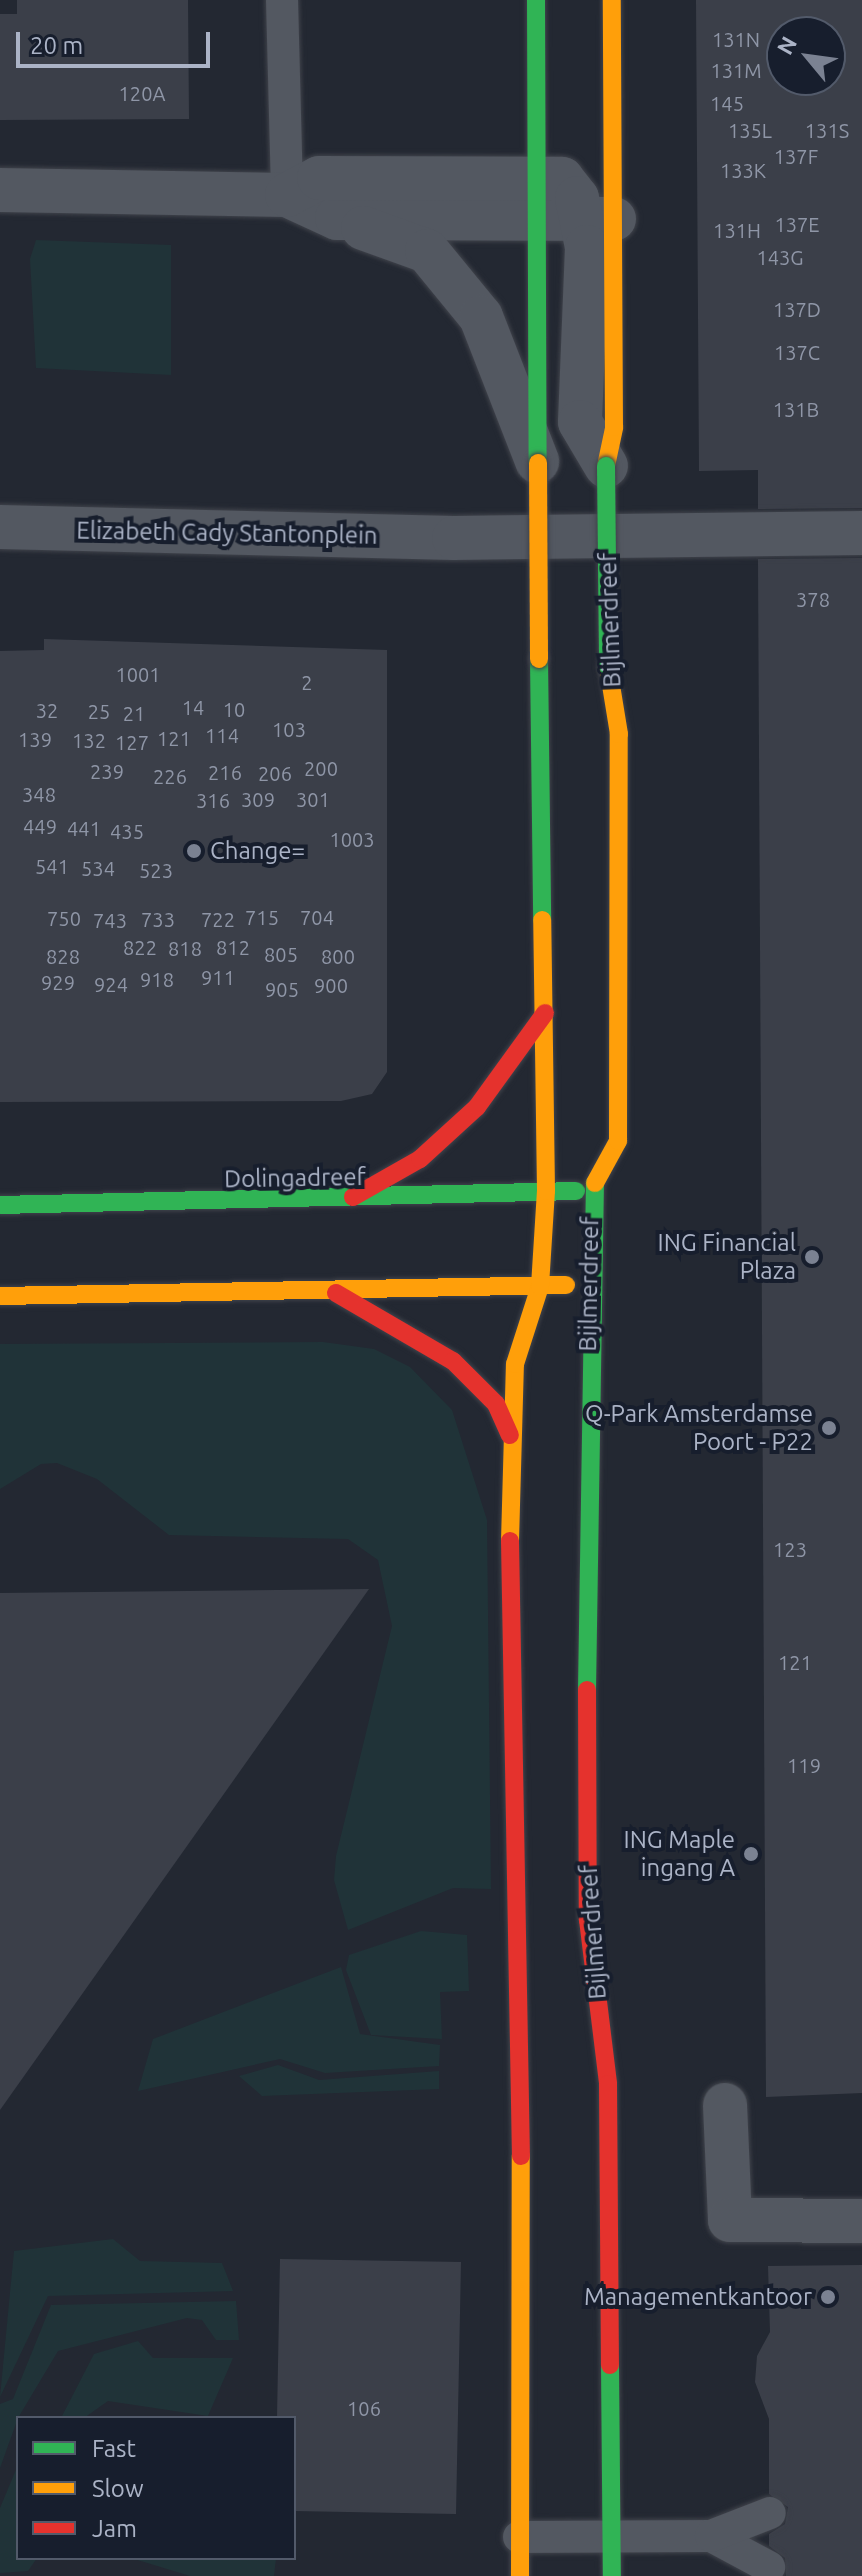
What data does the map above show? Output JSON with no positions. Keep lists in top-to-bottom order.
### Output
{
  "streets": {
    "main road": ["Bijlmerdreef", "Dolingadreef"],
    "street": ["Elizabeth Cady Stantonplein"]
  },
  "crossings": [
    ["Bijlmerdreef", "Dolingadreef"]
  ],
  "places": [
    "Change=",
    "ING Financial Plaza",
    "Q-Park Amsterdamse Poort - P22",
    "ING Maple ingang A",
    "Managementkantoor"
  ],
  "house_numbers": [
    "131N",
    "131M",
    "120A",
    "145",
    "135L",
    "131S",
    "137F",
    "133K",
    "137E",
    "131H",
    "143G",
    "137D",
    "137C",
    "131B",
    "378",
    "1001",
    "2",
    "14",
    "10",
    "32",
    "25",
    "21",
    "103",
    "114",
    "121",
    "139",
    "132",
    "127",
    "200",
    "239",
    "216",
    "206",
    "226",
    "348",
    "309",
    "301",
    "316",
    "449",
    "441",
    "435",
    "1003",
    "541",
    "534",
    "523",
    "715",
    "704",
    "750",
    "733",
    "722",
    "743",
    "822",
    "812",
    "818",
    "805",
    "828",
    "800",
    "911",
    "918",
    "929",
    "924",
    "900",
    "905",
    "123",
    "121",
    "119",
    "106"
  ],
  "legend": ["Fast", "Slow", "Jam"],
  "scale_bar": "20 m",
  "north": "top left"
}
